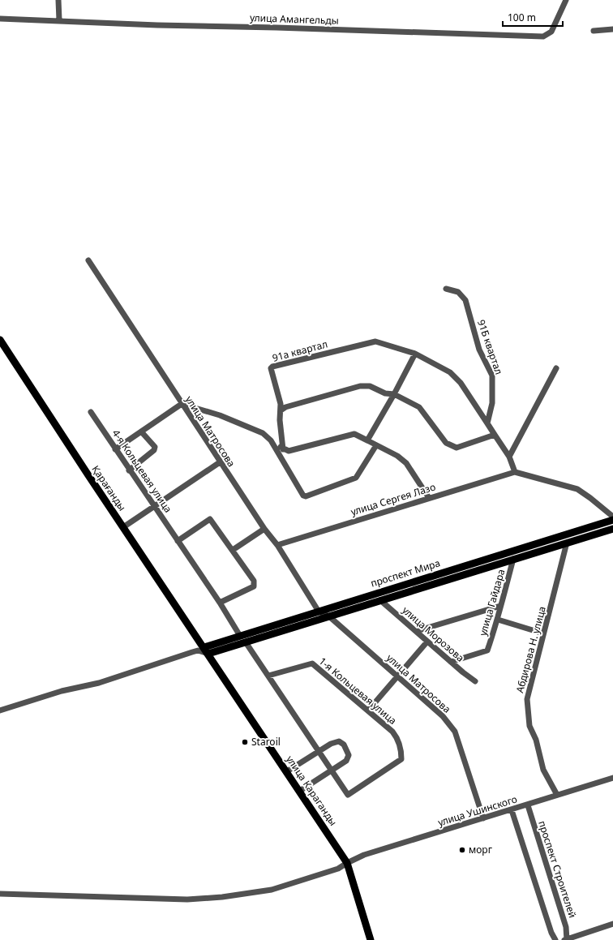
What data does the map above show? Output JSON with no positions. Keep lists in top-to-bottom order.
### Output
{
  "streets": {
    "main road": ["Қарағанды", "проспект Мира", "улица Караганды"],
    "street": [
      "улица Амангельды",
      "91Б квартал",
      "91а квартал",
      "улица Матросова",
      "4-я Кольцевая улица",
      "улица Сергея Лазо",
      "улица Гайдара",
      "улица Морозова",
      "Абдирова Н. улица",
      "1-я Кольцевая улица",
      "улица Ушинского",
      "проспект Строителей"
    ]
  },
  "crossings": [
    ["улица Матросова", "улица Сергея Лазо"],
    ["улица Матросова", "проспект Мира"],
    ["улица Матросова", "улица Ушинского"],
    ["4-я Кольцевая улица", "проспект Мира"],
    ["Қарағанды", "проспект Мира"],
    ["Қарағанды", "улица Караганды"],
    ["проспект Мира", "улица Гайдара"],
    ["проспект Мира", "улица Морозова"],
    ["проспект Мира", "Абдирова Н. улица"],
    ["проспект Мира", "1-я Кольцевая улица"],
    ["проспект Мира", "улица Караганды"],
    ["улица Гайдара", "улица Морозова"],
    ["Абдирова Н. улица", "улица Ушинского"],
    ["улица Караганды", "улица Ушинского"],
    ["улица Ушинского", "проспект Строителей"]
  ],
  "places": ["Staroil", "морг"],
  "scale_bar": "100 m"
}
